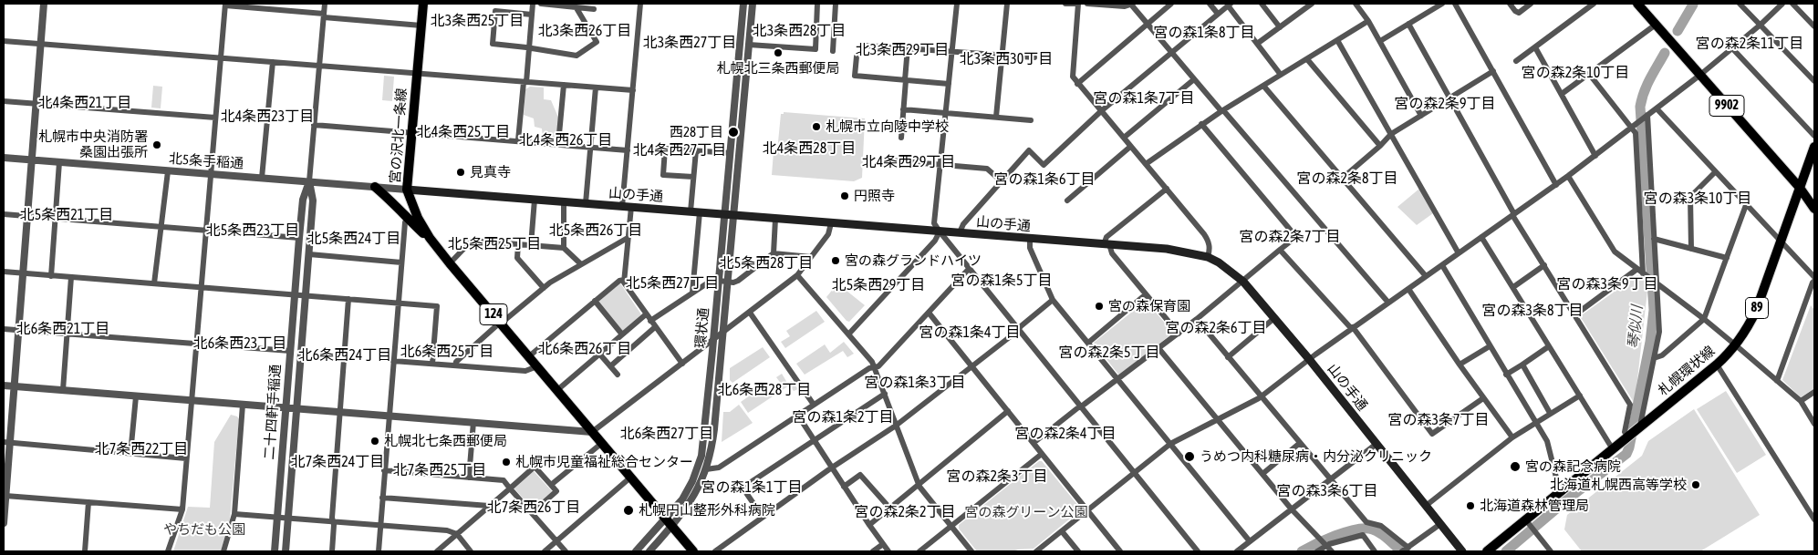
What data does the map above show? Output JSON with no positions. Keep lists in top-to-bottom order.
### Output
{
  "streets": {
    "main road": [
      "9902",
      "宮の沢北一条線",
      "山の手通",
      "89",
      "124",
      "札幌環状線"
    ],
    "street": ["北5条手稲通", "環状通", "二十四軒手稲通"]
  },
  "crossings": [
    ["9902", "札幌環状線"],
    ["宮の沢北一条線", "北5条手稲通"],
    ["宮の沢北一条線", "山の手通"],
    ["宮の沢北一条線", "環状通"],
    ["北5条手稲通", "山の手通"],
    ["北5条手稲通", "二十四軒手稲通"],
    ["山の手通", "環状通"]
  ],
  "districts": [
    "北3条西25丁目",
    "北3条西26丁目",
    "北3条西28丁目",
    "宮の森1条8丁目",
    "北3条西27丁目",
    "宮の森2条11丁目",
    "北3条西29丁目",
    "北3条西30丁目",
    "宮の森2条10丁目",
    "宮の森1条7丁目",
    "北4条西21丁目",
    "宮の森2条9丁目",
    "北4条西23丁目",
    "北4条西25丁目",
    "北4条西26丁目",
    "北4条西28丁目",
    "北4条西27丁目",
    "北4条西29丁目",
    "宮の森2条8丁目",
    "宮の森1条6丁目",
    "宮の森3条10丁目",
    "北5条西21丁目",
    "北5条西23丁目",
    "北5条西26丁目",
    "宮の森2条7丁目",
    "北5条西24丁目",
    "北5条西25丁目",
    "北5条西28丁目",
    "宮の森1条5丁目",
    "北5条西27丁目",
    "宮の森3条9丁目",
    "北5条西29丁目",
    "宮の森3条8丁目",
    "宮の森2条6丁目",
    "北6条西21丁目",
    "宮の森1条4丁目",
    "北6条西23丁目",
    "北6条西26丁目",
    "北6条西25丁目",
    "宮の森2条5丁目",
    "北6条西24丁目",
    "宮の森1条3丁目",
    "北6条西28丁目",
    "宮の森1条2丁目",
    "宮の森3条7丁目",
    "北6条西27丁目",
    "宮の森2条4丁目",
    "北7条西22丁目",
    "北7条西24丁目",
    "北7条西25丁目",
    "宮の森2条3丁目",
    "宮の森1条1丁目",
    "宮の森3条6丁目",
    "北7条西26丁目",
    "宮の森2条2丁目"
  ],
  "water": ["琴似川"],
  "parks": ["宮の森グリーン公園", "やちだも公園"],
  "places": [
    "札幌北三条西郵便局",
    "札幌市立向陵中学校",
    "西28丁目",
    "札幌市中央消防署 桑園出張所",
    "見真寺",
    "円照寺",
    "宮の森グランドハイツ",
    "宮の森保育園",
    "札幌北七条西郵便局",
    "うめつ内科糖尿病・内分泌クリニック",
    "札幌市児童福祉総合センター",
    "宮の森記念病院",
    "北海道札幌西高等学校",
    "北海道森林管理局",
    "札幌円山整形外科病院"
  ]
}
